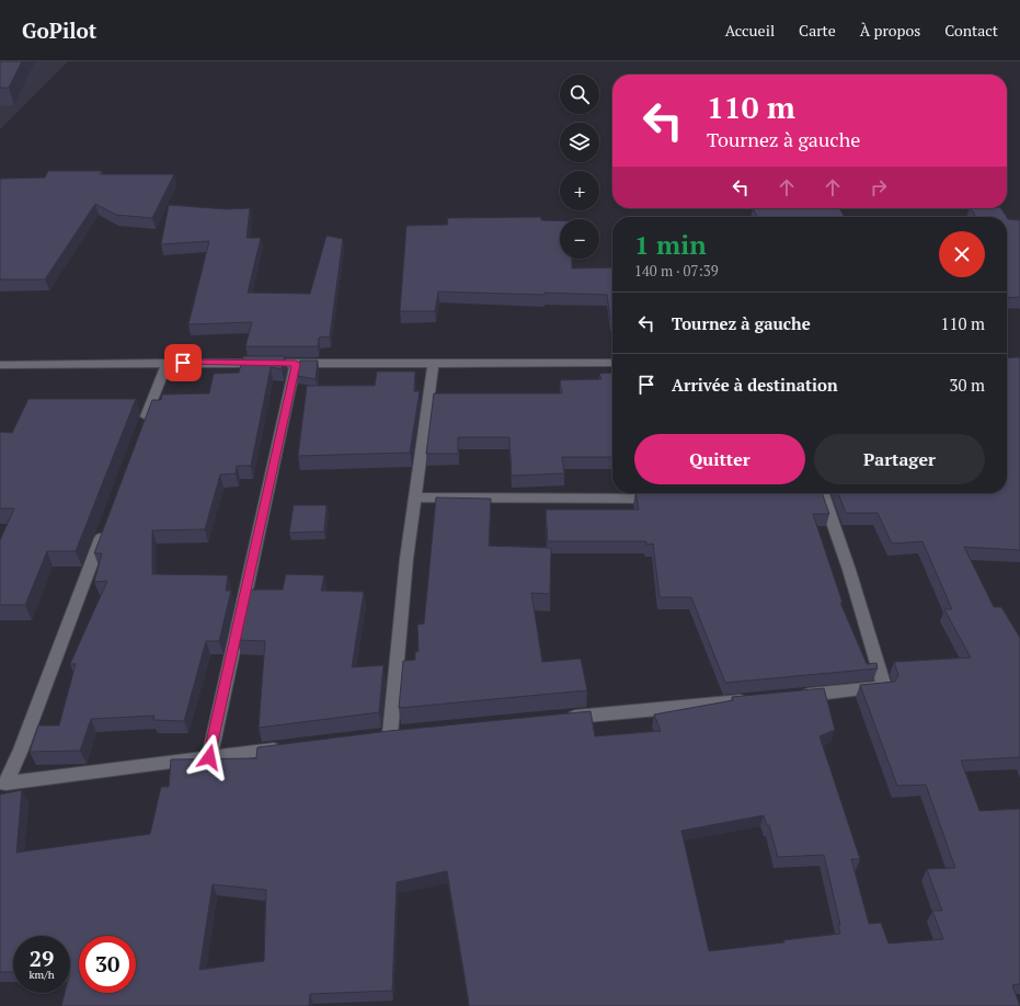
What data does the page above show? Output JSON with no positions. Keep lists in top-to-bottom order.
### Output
{
  "page": {
    "header": "GoPilot",
    "nav": [
      "Accueil",
      "Carte",
      "À propos",
      "Contact"
    ],
    "map_buttons": ["+", "−"],
    "turn": ["110 m", "Tournez à gauche"],
    "heading": ["1 min", "140 m · 07:39"],
    "list": [
      {
        "name": "Tournez à gauche",
        "value": "110 m"
      },
      {
        "name": "Arrivée à destination",
        "value": "30 m"
      }
    ],
    "buttons": ["Quitter", "Partager"],
    "speed": "29 km/h",
    "limit": "30"
  }
}
